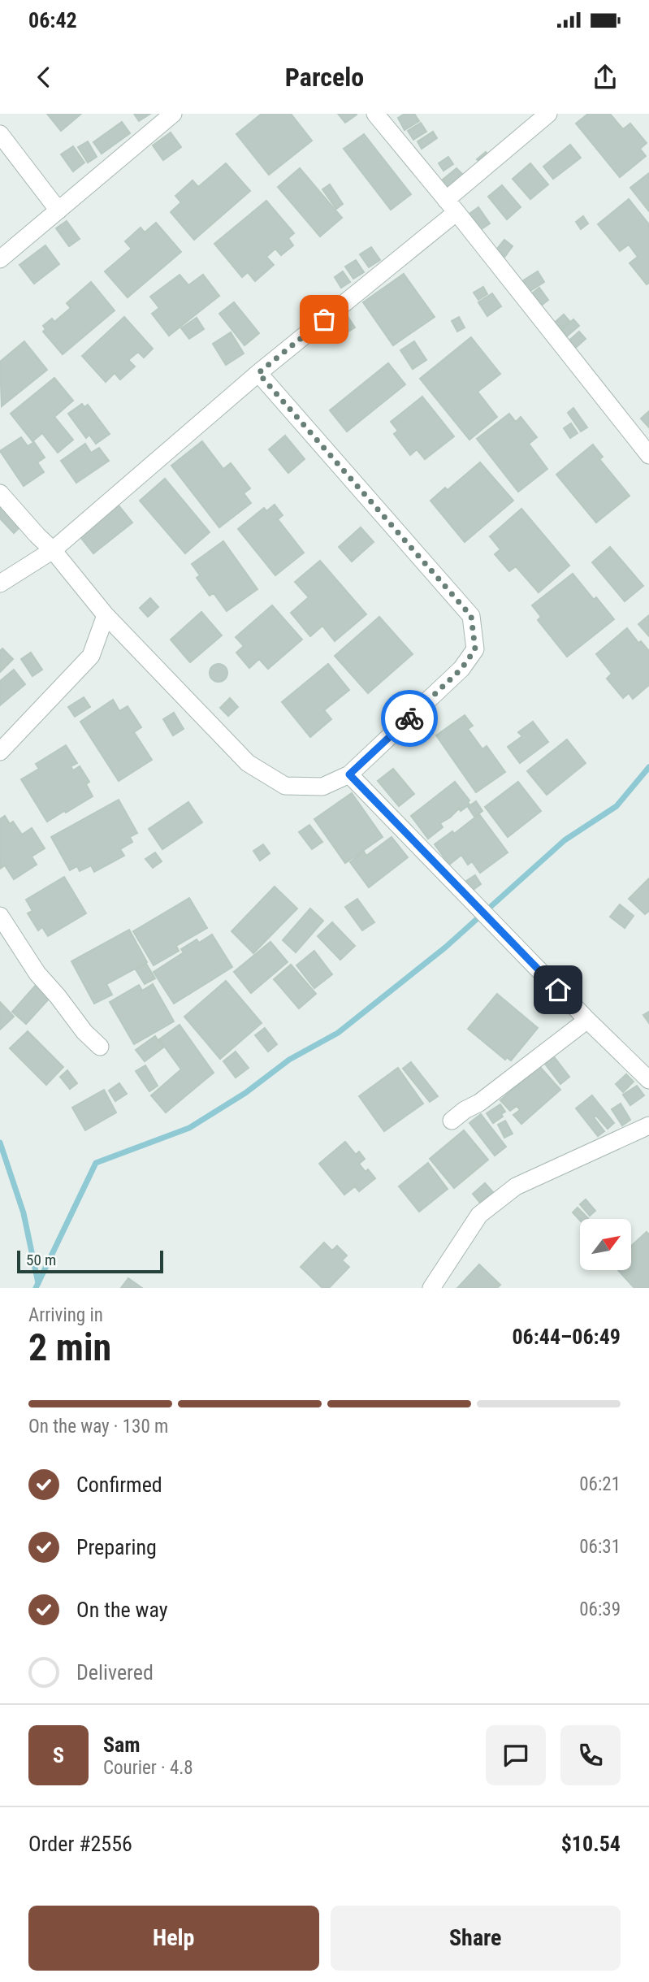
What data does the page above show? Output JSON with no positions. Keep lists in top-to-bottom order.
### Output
{
  "scale_bar": "50 m",
  "north": "top right",
  "page": {
    "status": "06:42",
    "header": "Parcelo",
    "scale": "50 m",
    "heading": ["2 min", "Arriving in", "06:44–06:49"],
    "panel": [
      "Sam",
      "Courier · 4.8",
      "Order #2556",
      "$10.54"
    ],
    "bar": "On the way · 130 m",
    "list": [
      ["Confirmed", "06:21"],
      ["Preparing", "06:31"],
      ["On the way", "06:39"],
      "Delivered"
    ],
    "round": "S",
    "buttons": ["Help", "Share"]
  }
}
